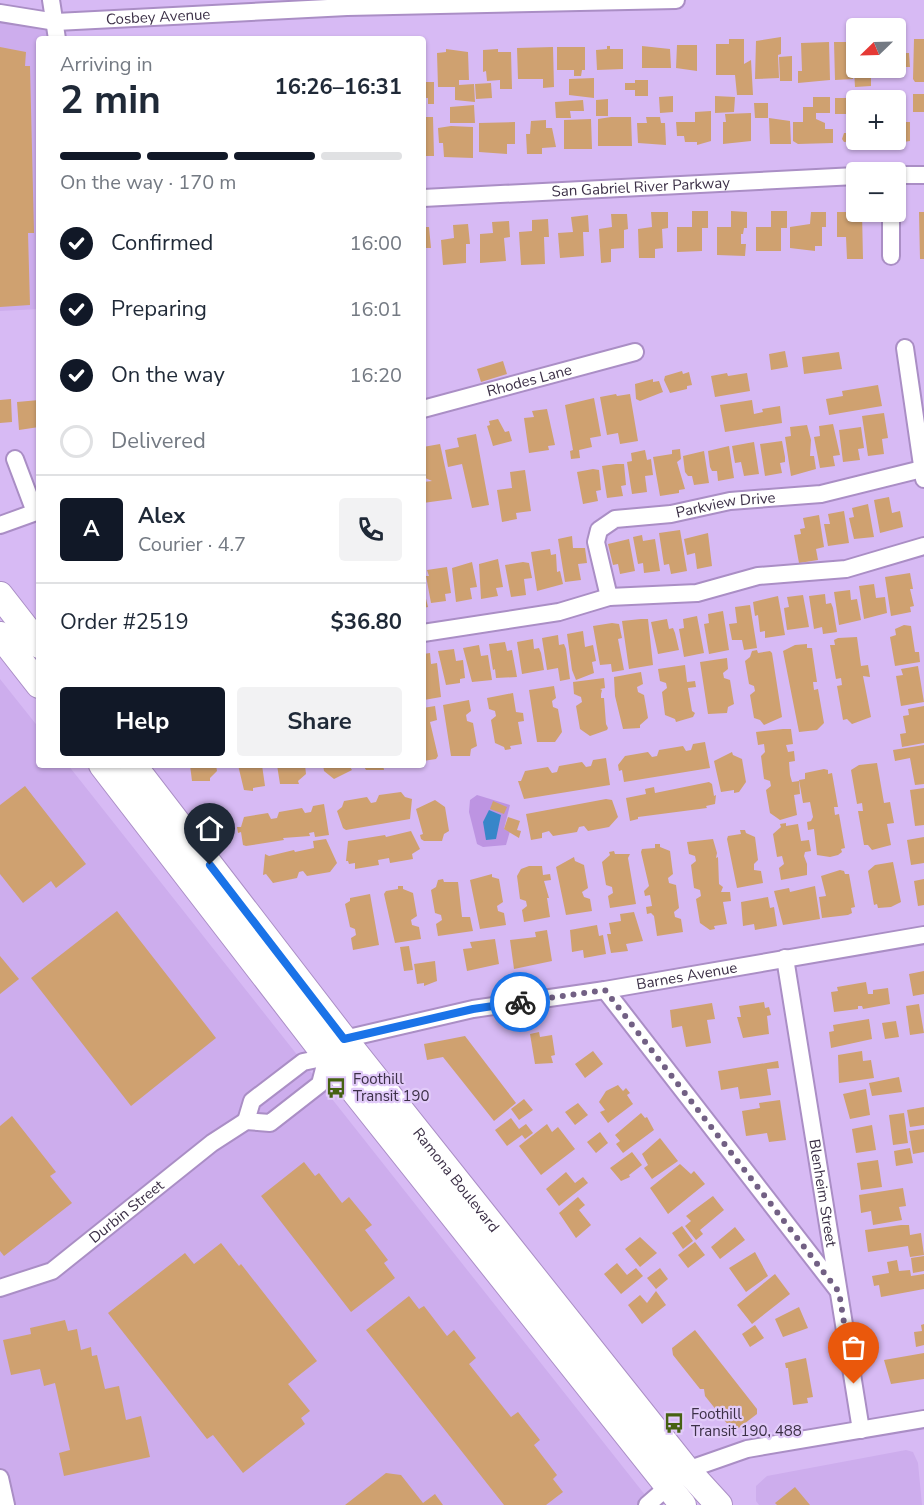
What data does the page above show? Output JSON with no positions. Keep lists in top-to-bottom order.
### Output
{
  "streets": {
    "main road": ["Ramona Boulevard"],
    "street": [
      "Cosbey Avenue",
      "San Gabriel River Parkway",
      "Rhodes Lane",
      "Parkview Drive",
      "Barnes Avenue",
      "Blenheim Street",
      "Durbin Street"
    ]
  },
  "crossings": [
    ["Barnes Avenue", "Ramona Boulevard"],
    ["Barnes Avenue", "Blenheim Street"],
    ["Barnes Avenue", "Durbin Street"],
    ["Ramona Boulevard", "Durbin Street"]
  ],
  "places": {
    "bus stop": ["Foothill Transit 190", "Foothill Transit 190, 488"]
  },
  "north": "bottom left",
  "page": {
    "map_buttons": ["+", "−"],
    "heading": ["2 min", "Arriving in", "16:26–16:31"],
    "panel": [
      "Alex",
      "Courier · 4.7",
      "Order #2519",
      "$36.80"
    ],
    "bar": "On the way · 170 m",
    "list": [
      ["Confirmed", "16:00"],
      ["Preparing", "16:01"],
      ["On the way", "16:20"],
      "Delivered"
    ],
    "round": "A",
    "buttons": ["Help", "Share"]
  }
}
